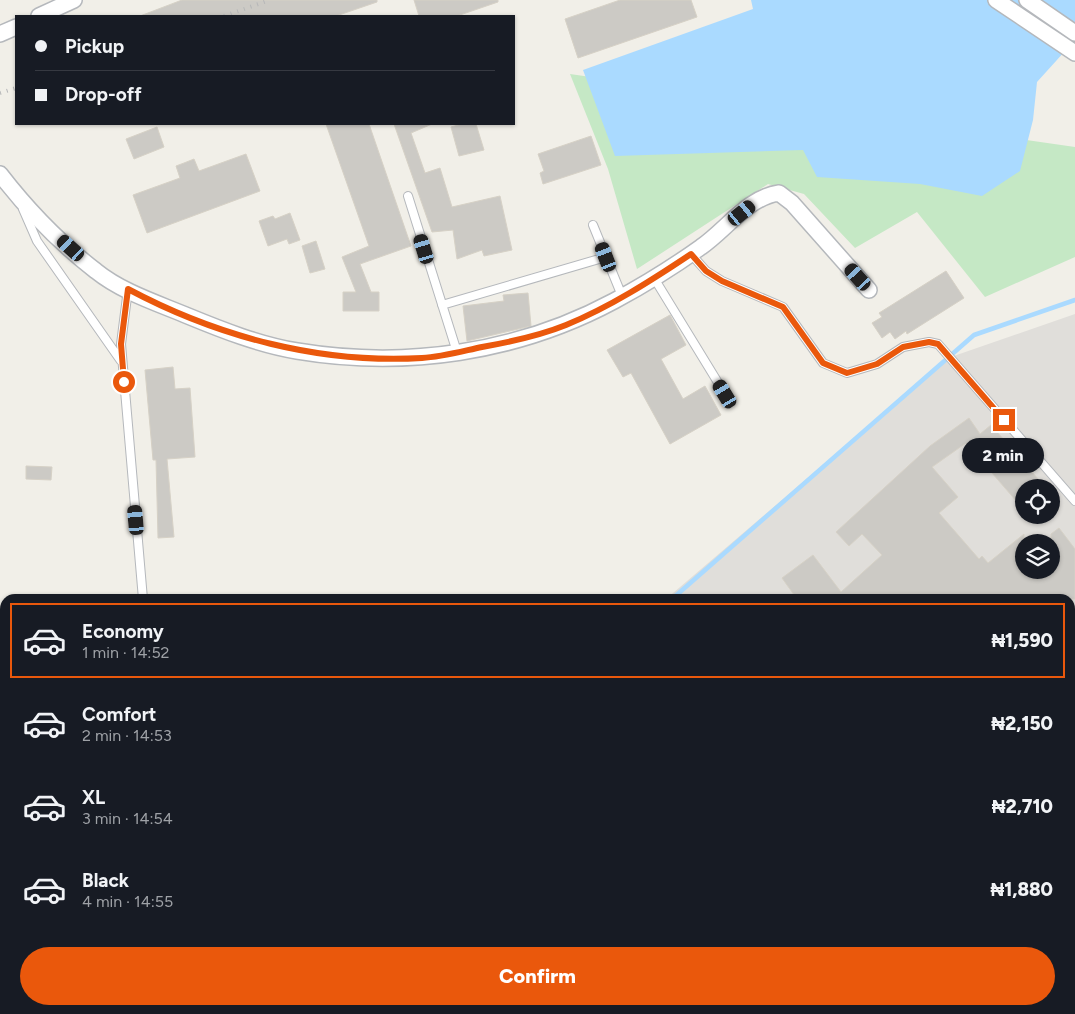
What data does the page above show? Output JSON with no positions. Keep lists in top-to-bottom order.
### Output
{
  "page": {
    "banner": ["Pickup", "Drop-off"],
    "bubble": "2 min",
    "list": [
      {
        "name": "Economy",
        "note": "1 min · 14:52",
        "value": "₦1,590"
      },
      {
        "name": "Comfort",
        "note": "2 min · 14:53",
        "value": "₦2,150"
      },
      {
        "name": "XL",
        "note": "3 min · 14:54",
        "value": "₦2,710"
      },
      {
        "name": "Black",
        "note": "4 min · 14:55",
        "value": "₦1,880"
      }
    ],
    "buttons": "Confirm"
  }
}
